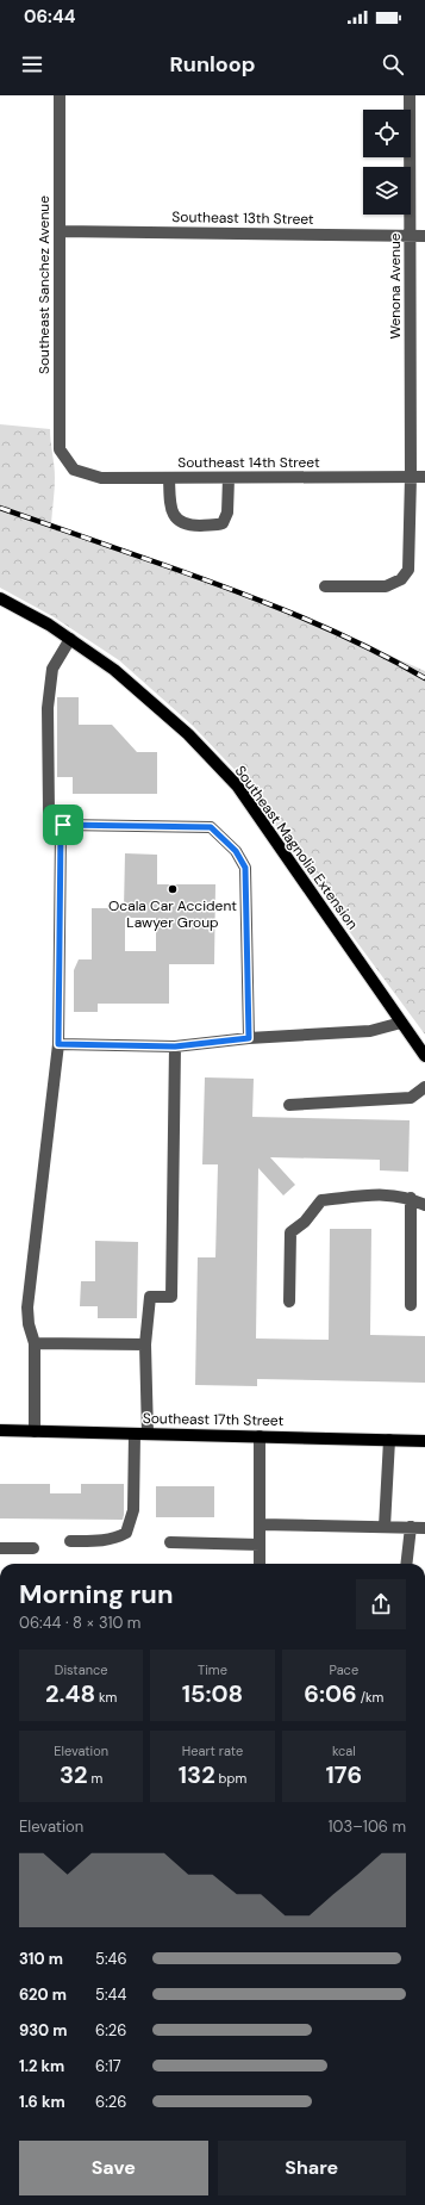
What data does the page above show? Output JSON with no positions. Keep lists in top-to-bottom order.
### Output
{
  "streets": {
    "main road": ["Southeast Magnolia Extension", "Southeast 17th Street"],
    "street": [
      "Southeast 13th Street",
      "Southeast Sanchez Avenue",
      "Wenona Avenue",
      "Southeast 14th Street"
    ]
  },
  "crossings": [
    ["Southeast 13th Street", "Southeast Sanchez Avenue"],
    ["Southeast 13th Street", "Wenona Avenue"],
    ["Southeast Sanchez Avenue", "Southeast 14th Street"],
    ["Wenona Avenue", "Southeast 14th Street"]
  ],
  "places": ["Ocala Car Accident Lawyer Group"],
  "page": {
    "status": "06:44",
    "header": "Runloop",
    "heading": ["Morning run", "06:44 · 8 × 310 m"],
    "stats": [
      ["Distance", "2.48 km"],
      ["Time", "15:08"],
      ["Pace", "6:06 /km"],
      ["Elevation", "32 m"],
      ["Heart rate", "132 bpm"],
      ["kcal", "176"]
    ],
    "chart": ["Elevation", "103–106 m"],
    "list": [
      {
        "name": "310 m",
        "note": "5:46"
      },
      {
        "name": "620 m",
        "note": "5:44"
      },
      {
        "name": "930 m",
        "note": "6:26"
      },
      {
        "name": "1.2 km",
        "note": "6:17"
      },
      {
        "name": "1.6 km",
        "note": "6:26"
      }
    ],
    "buttons": ["Save", "Share"]
  }
}
